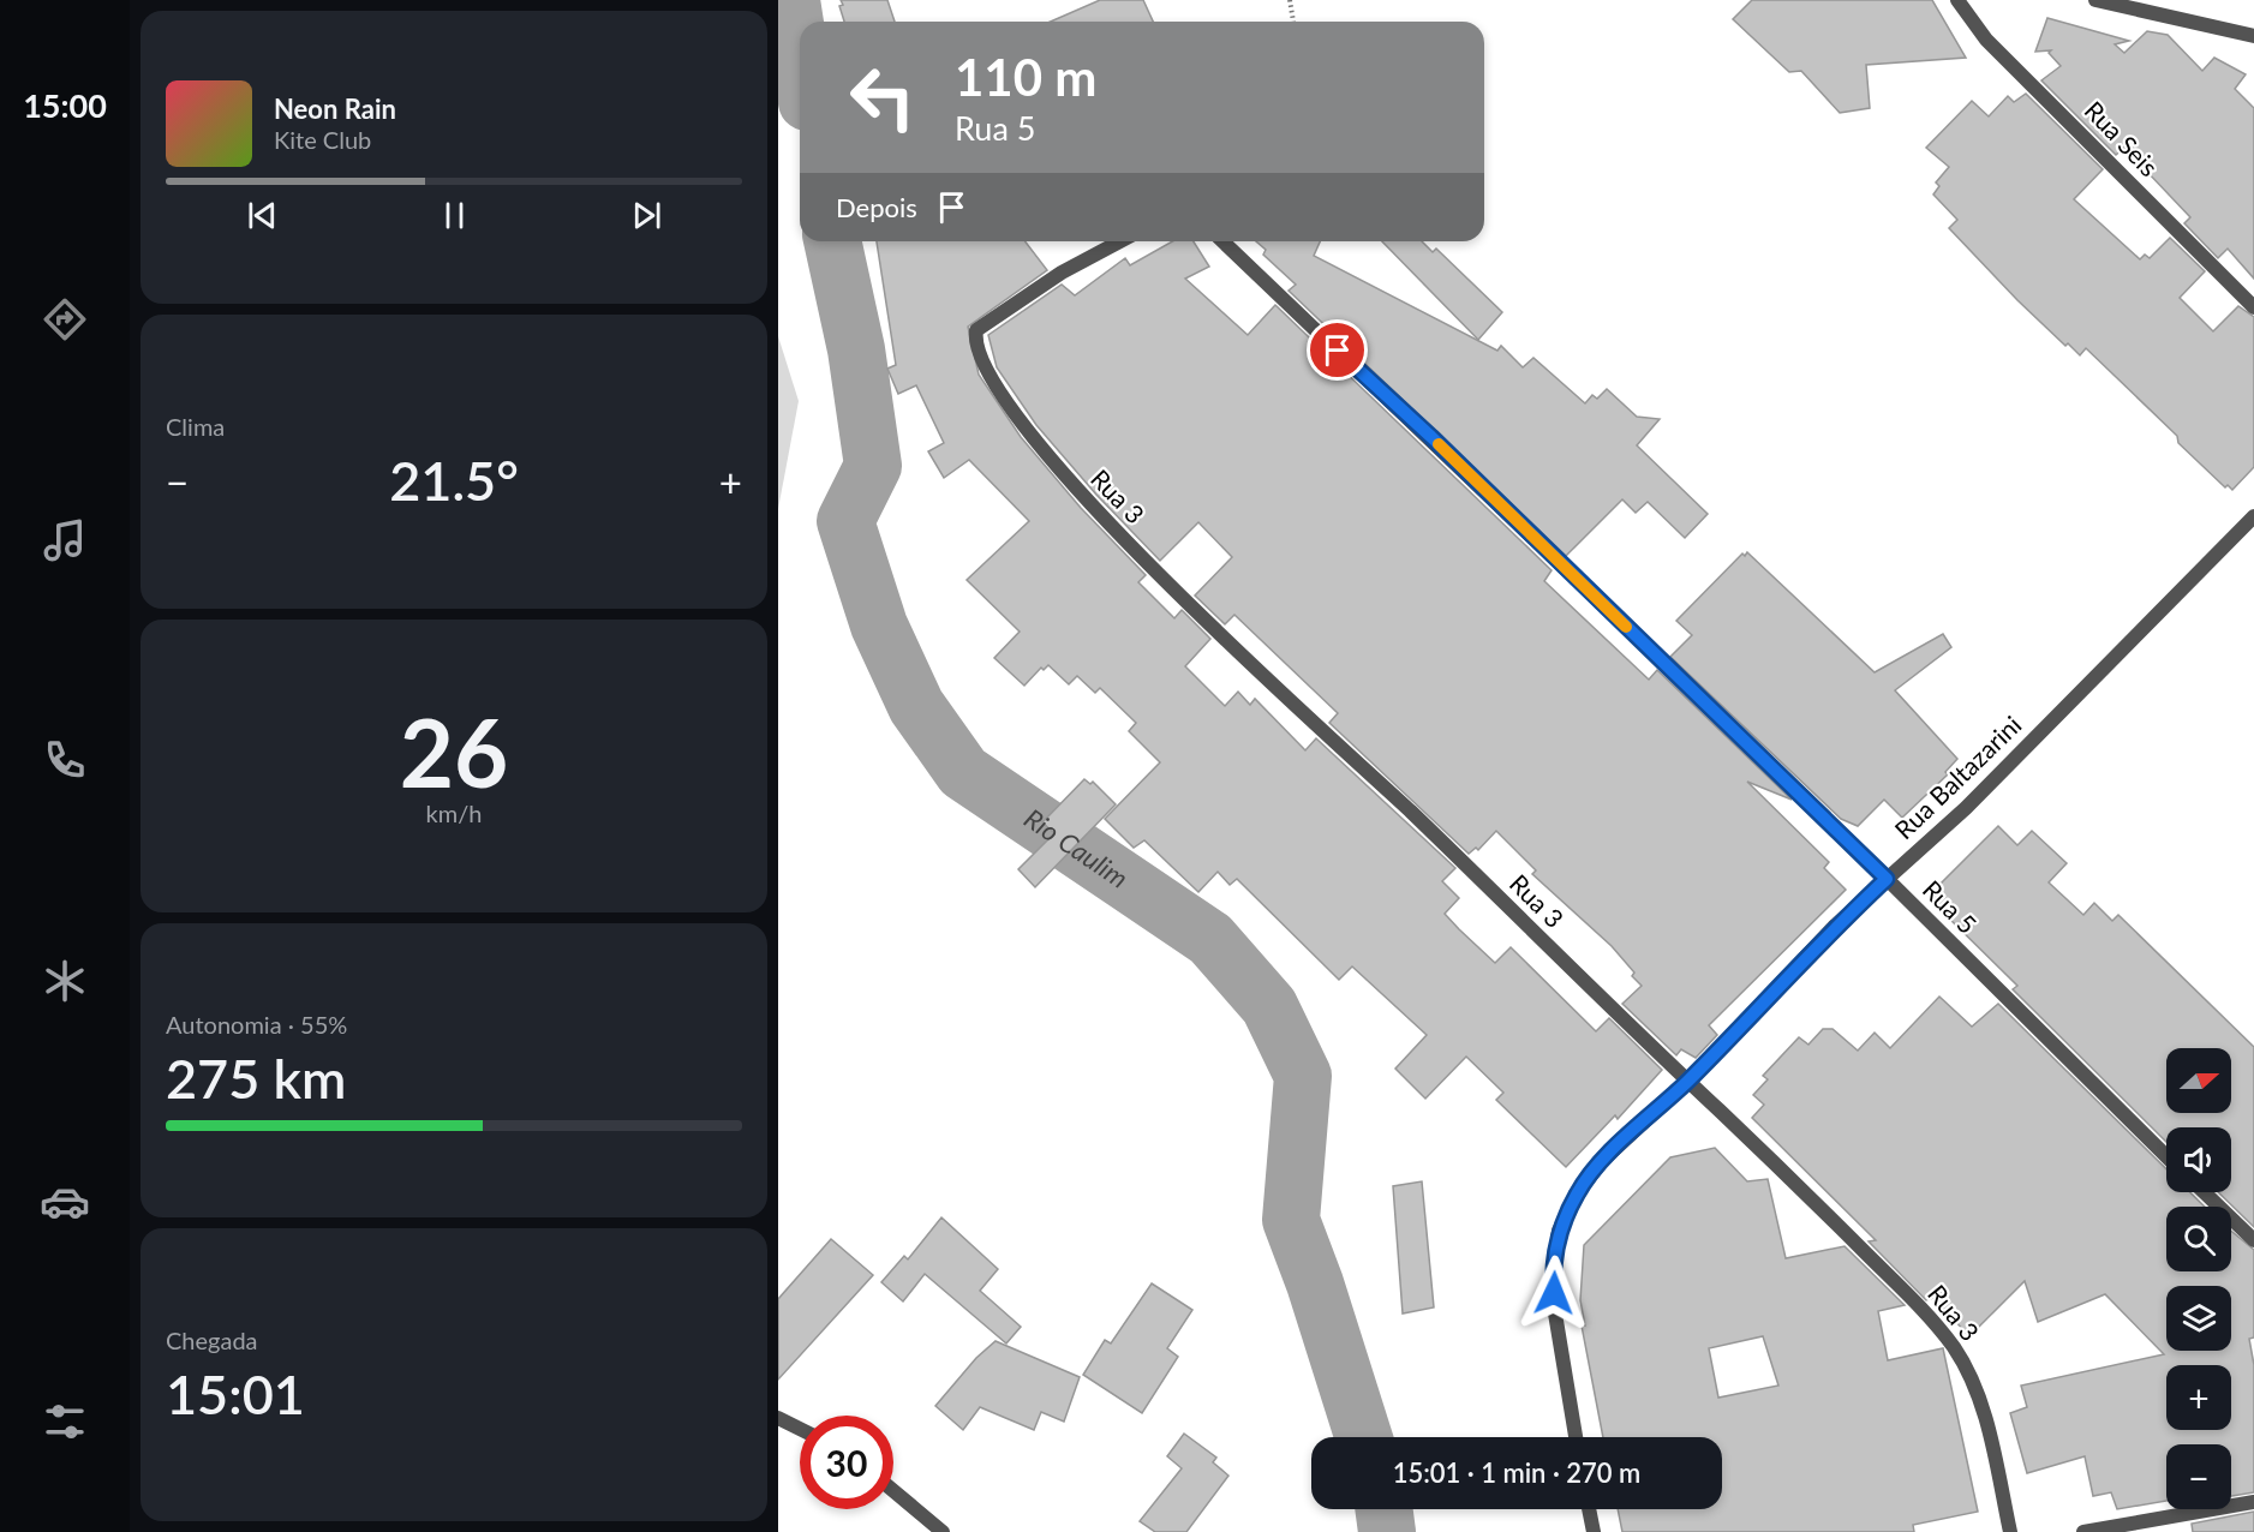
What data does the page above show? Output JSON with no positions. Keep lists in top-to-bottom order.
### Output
{
  "streets": {
    "street": [
      "Rua Seis",
      "Rua 3",
      "Rua Baltazarini",
      "Rua 5"
    ]
  },
  "crossings": [
    ["Rua 3", "Rua Baltazarini"],
    ["Rua Baltazarini", "Rua 5"]
  ],
  "water": ["Rio Caulim"],
  "north": "right",
  "page": {
    "tabs": "15:00",
    "turn": ["110 m", "Rua 5"],
    "song": ["Neon Rain", "Kite Club"],
    "then": "Depois",
    "tile": [
      "Clima",
      ["26", "km/h"],
      ["Autonomia · 55%", "275 km"],
      ["Chegada", "15:01"]
    ],
    "heat": ["−", "21.5°", "+"],
    "map_buttons": ["+", "−"],
    "limit": "30",
    "trip": "15:01 · 1 min · 270 m"
  }
}
